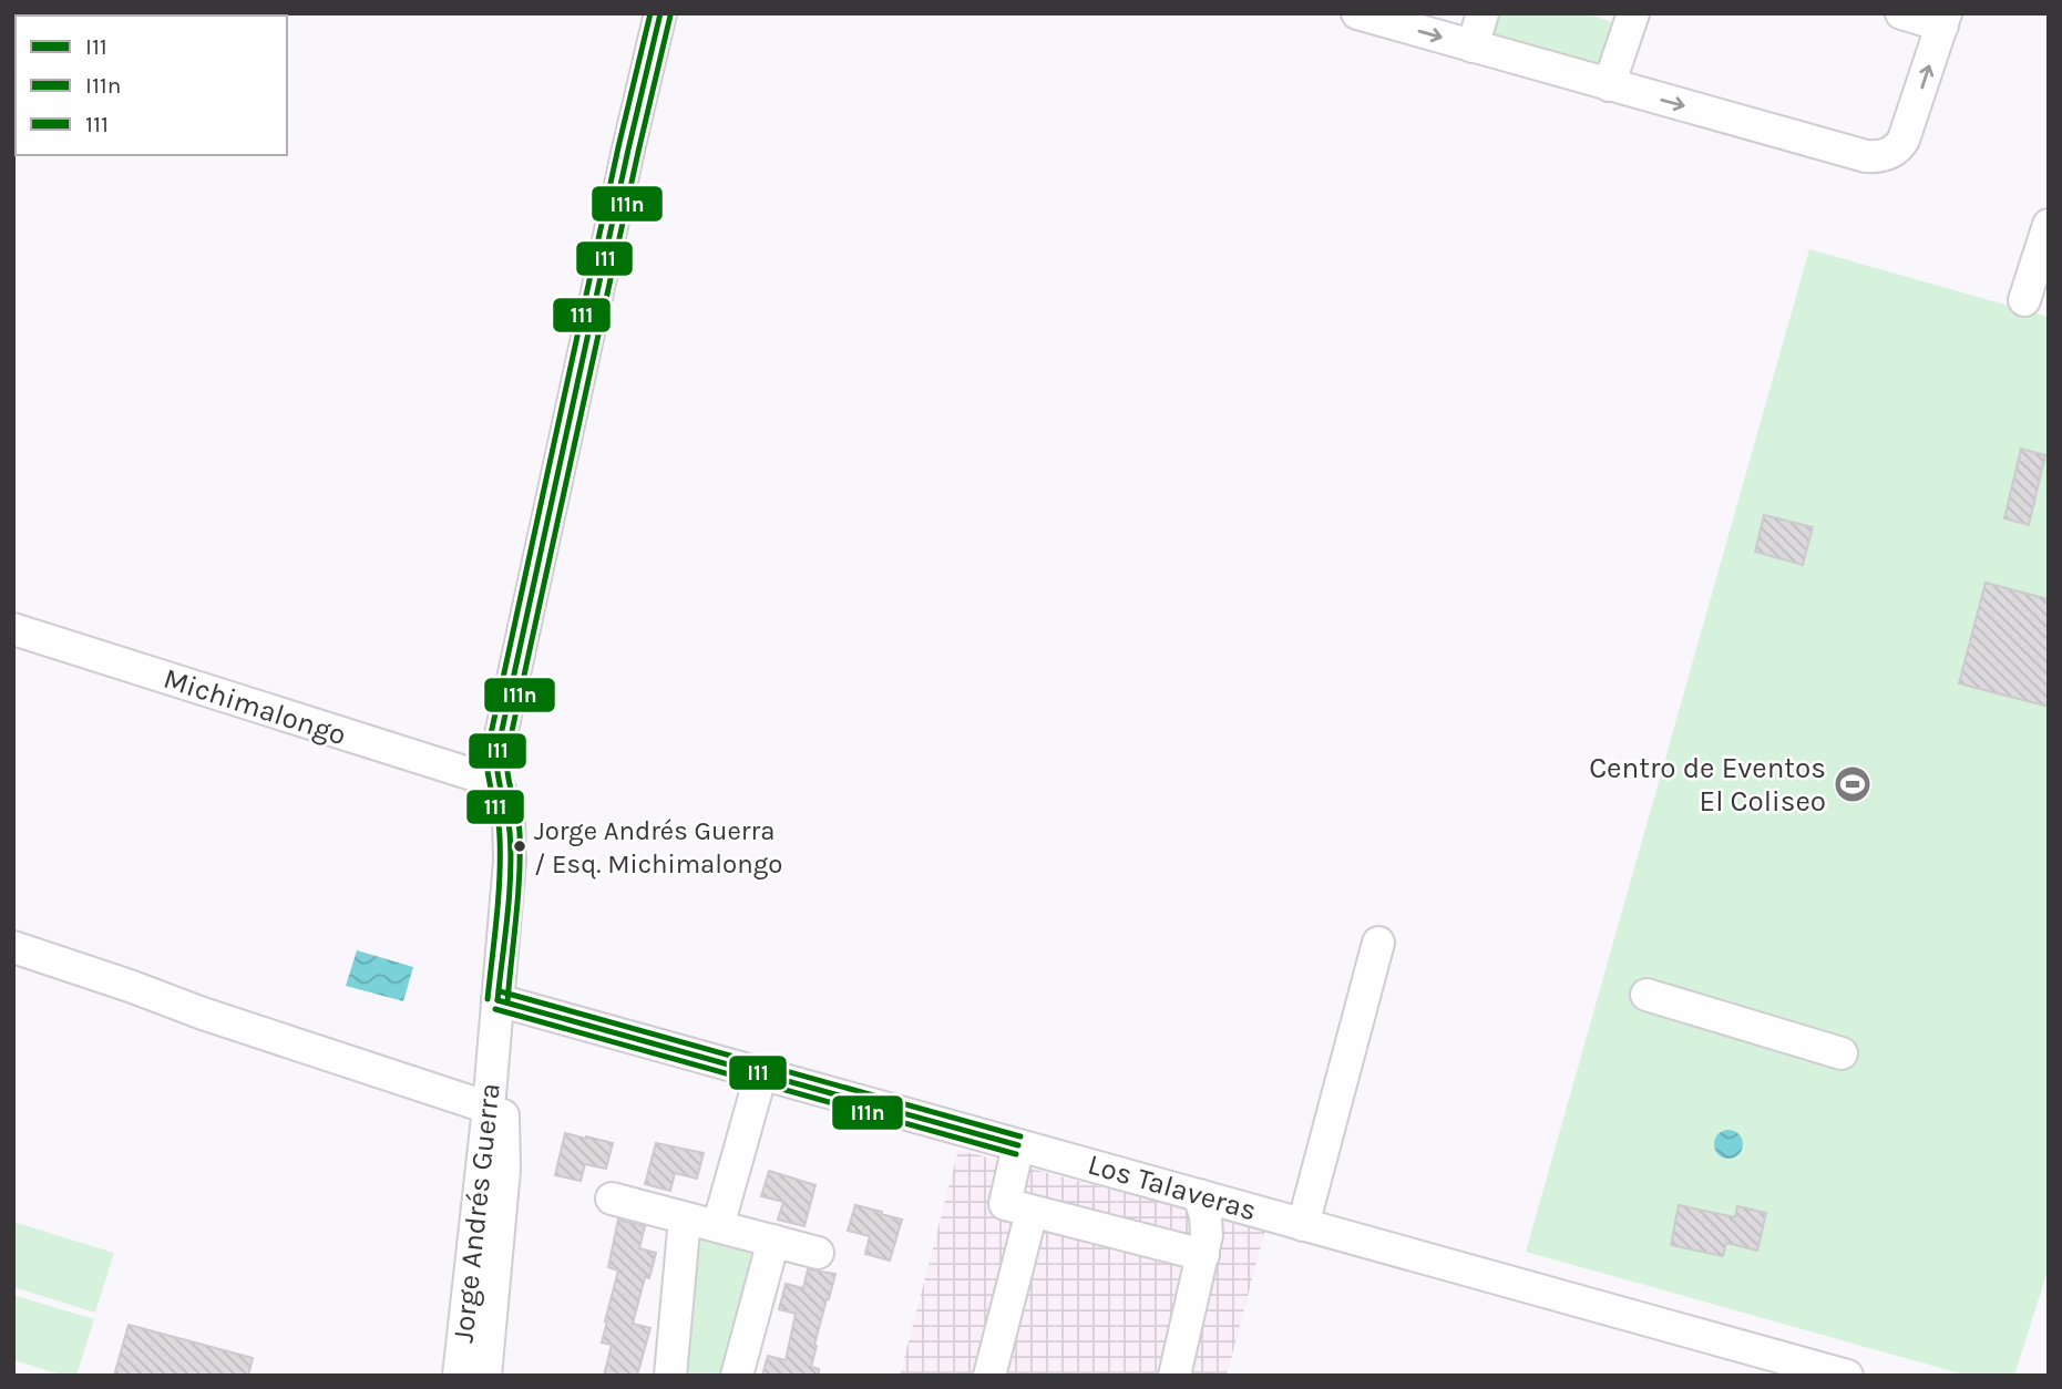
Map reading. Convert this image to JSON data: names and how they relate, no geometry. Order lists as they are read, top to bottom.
{
  "streets": {
    "street": ["Michimalongo", "Los Talaveras", "Jorge Andrés Guerra"]
  },
  "crossings": [
    ["Michimalongo", "Jorge Andrés Guerra"],
    ["Los Talaveras", "Jorge Andrés Guerra"]
  ],
  "places": {
    "sports": ["Centro de Eventos El Coliseo"],
    "other": ["Jorge Andrés Guerra / Esq. Michimalongo"]
  },
  "lines": ["transit line I11", "transit line 111", "transit line I11n"],
  "legend": ["I11", "I11n", "111"]
}
